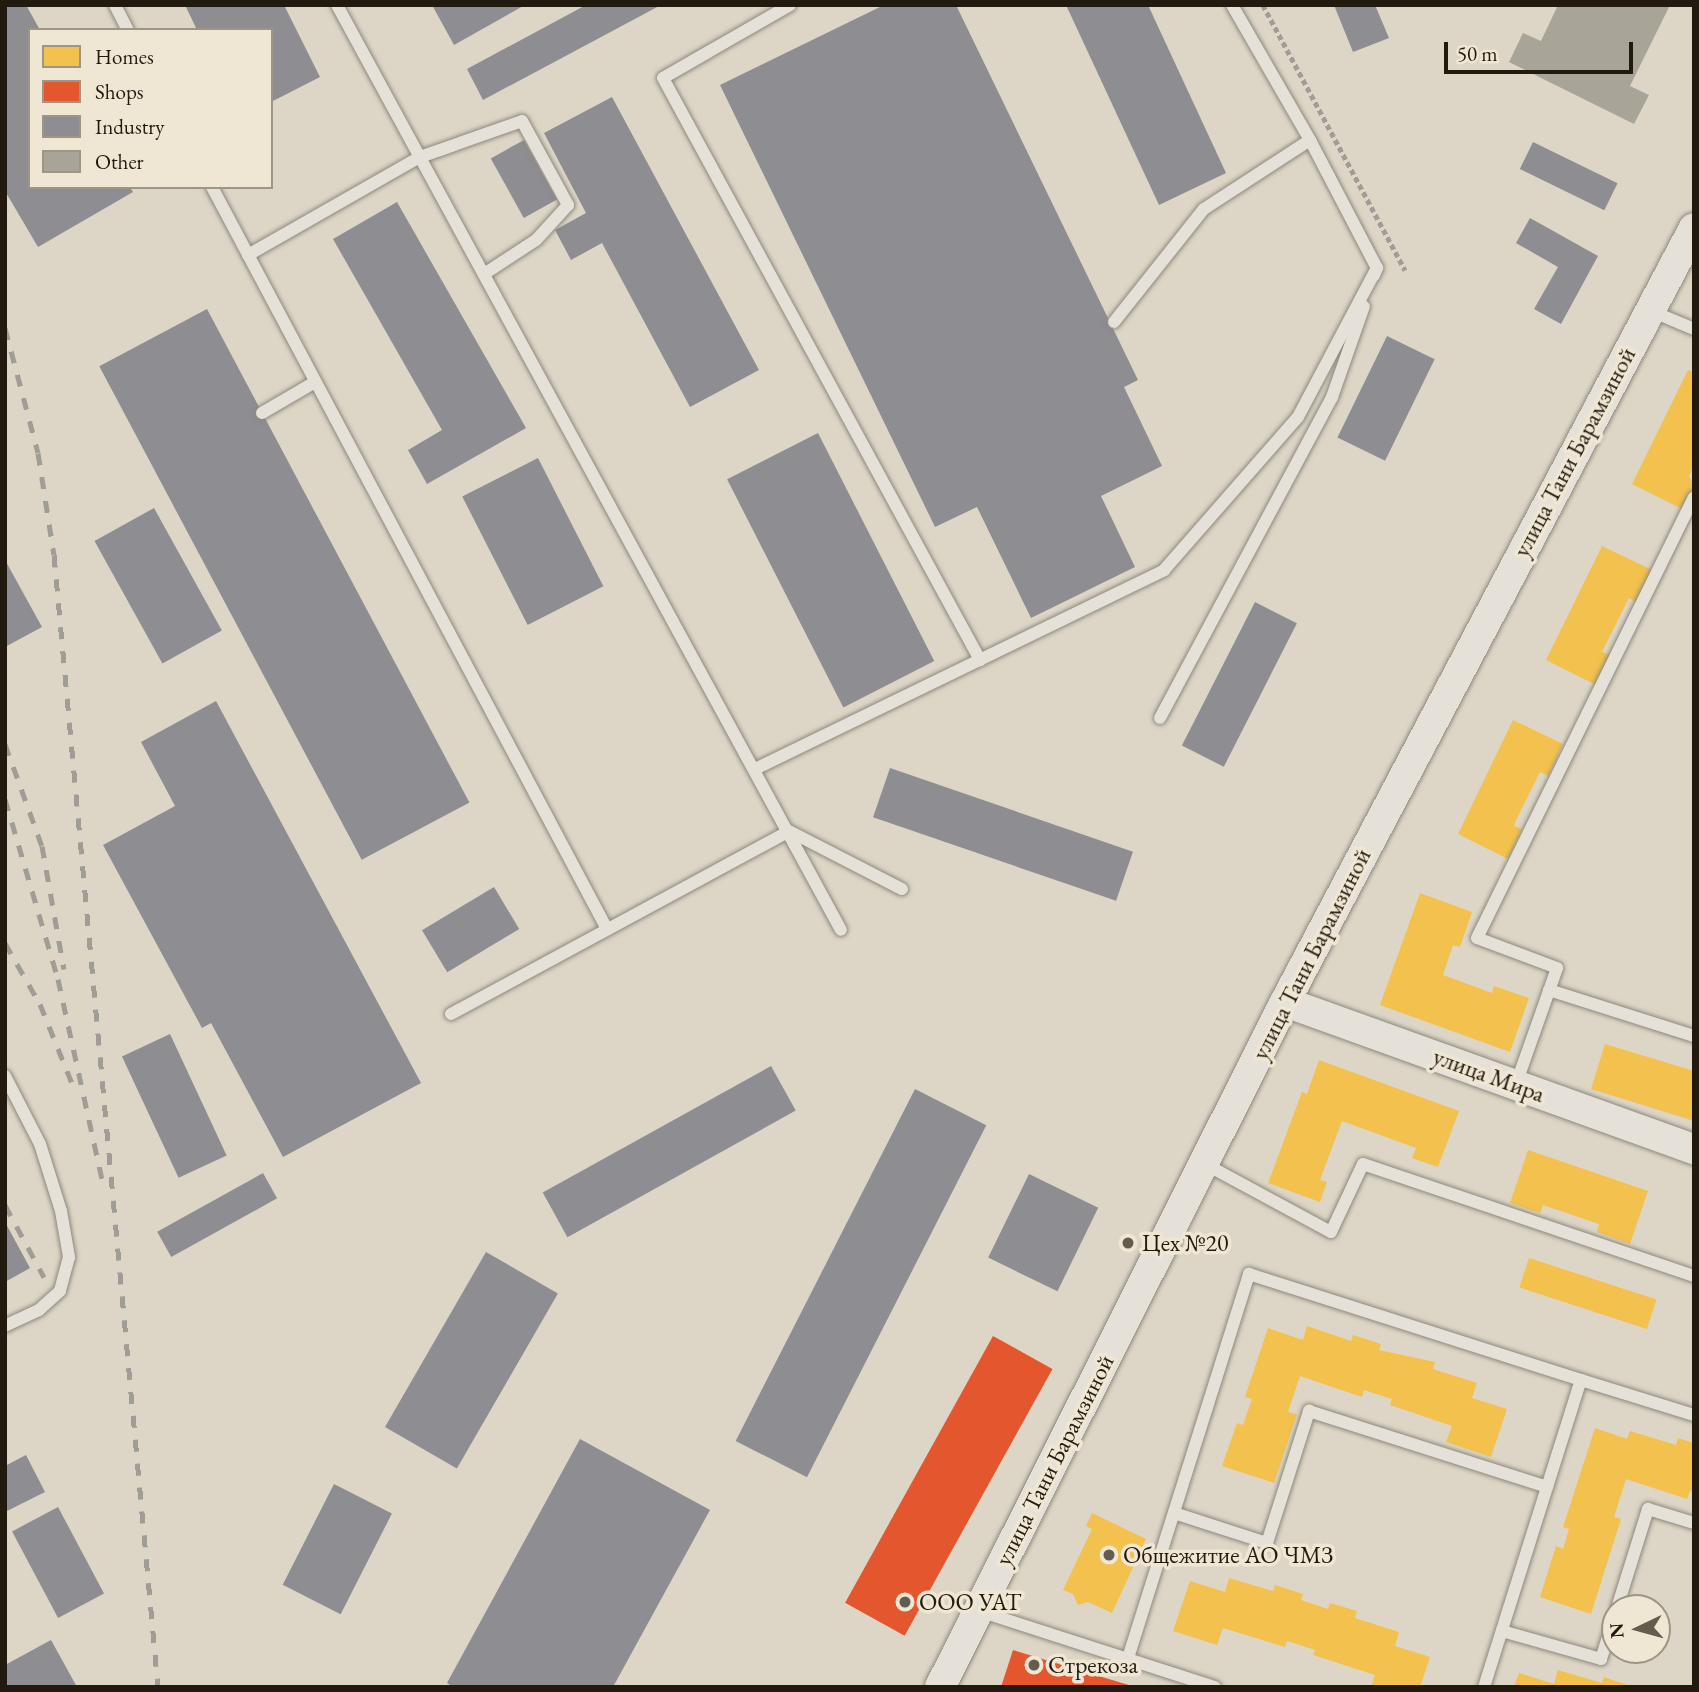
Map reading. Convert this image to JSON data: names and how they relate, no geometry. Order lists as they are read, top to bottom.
{
  "streets": {
    "street": ["улица Тани Барамзиной", "улица Мира"]
  },
  "crossings": [
    ["улица Тани Барамзиной", "улица Мира"]
  ],
  "places": [
    "Цех №20",
    "Общежитие АО ЧМЗ",
    "ООО УАТ",
    "Стрекоза"
  ],
  "legend": [
    "Homes",
    "Shops",
    "Industry",
    "Other"
  ],
  "scale_bar": "50 m",
  "north": "left"
}
